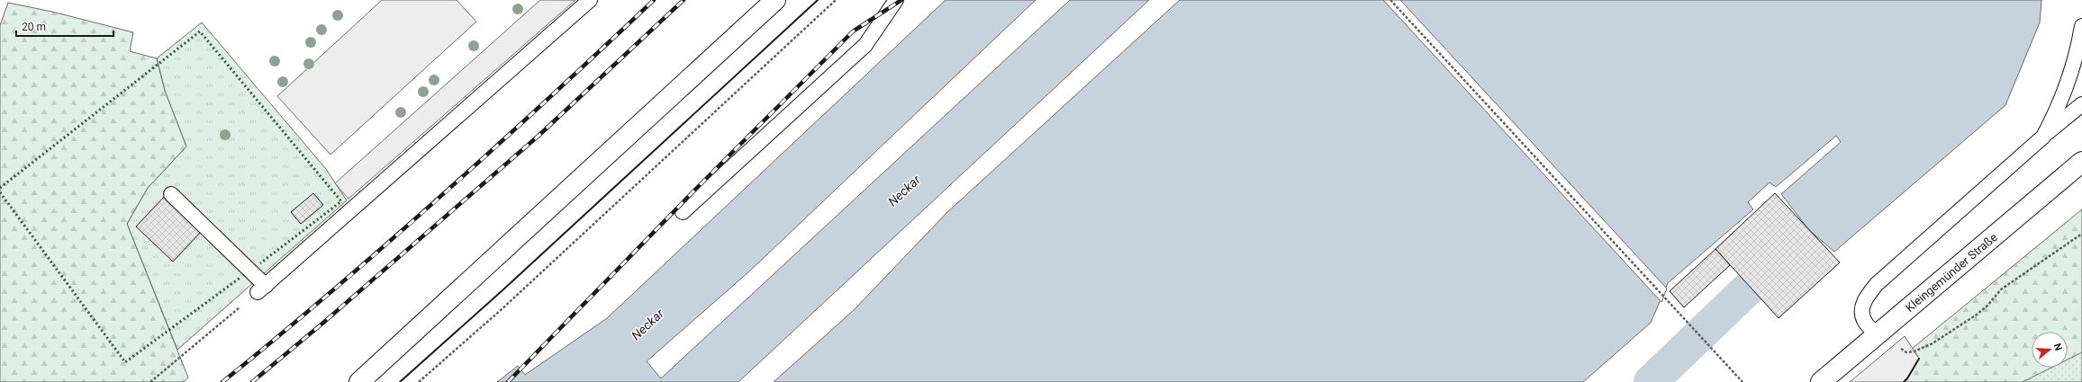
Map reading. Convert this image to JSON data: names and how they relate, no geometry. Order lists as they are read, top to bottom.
{
  "streets": {
    "main road": ["Kleingemünder Straße"]
  },
  "water": ["Neckar"],
  "scale_bar": "20 m",
  "north": "right"
}
